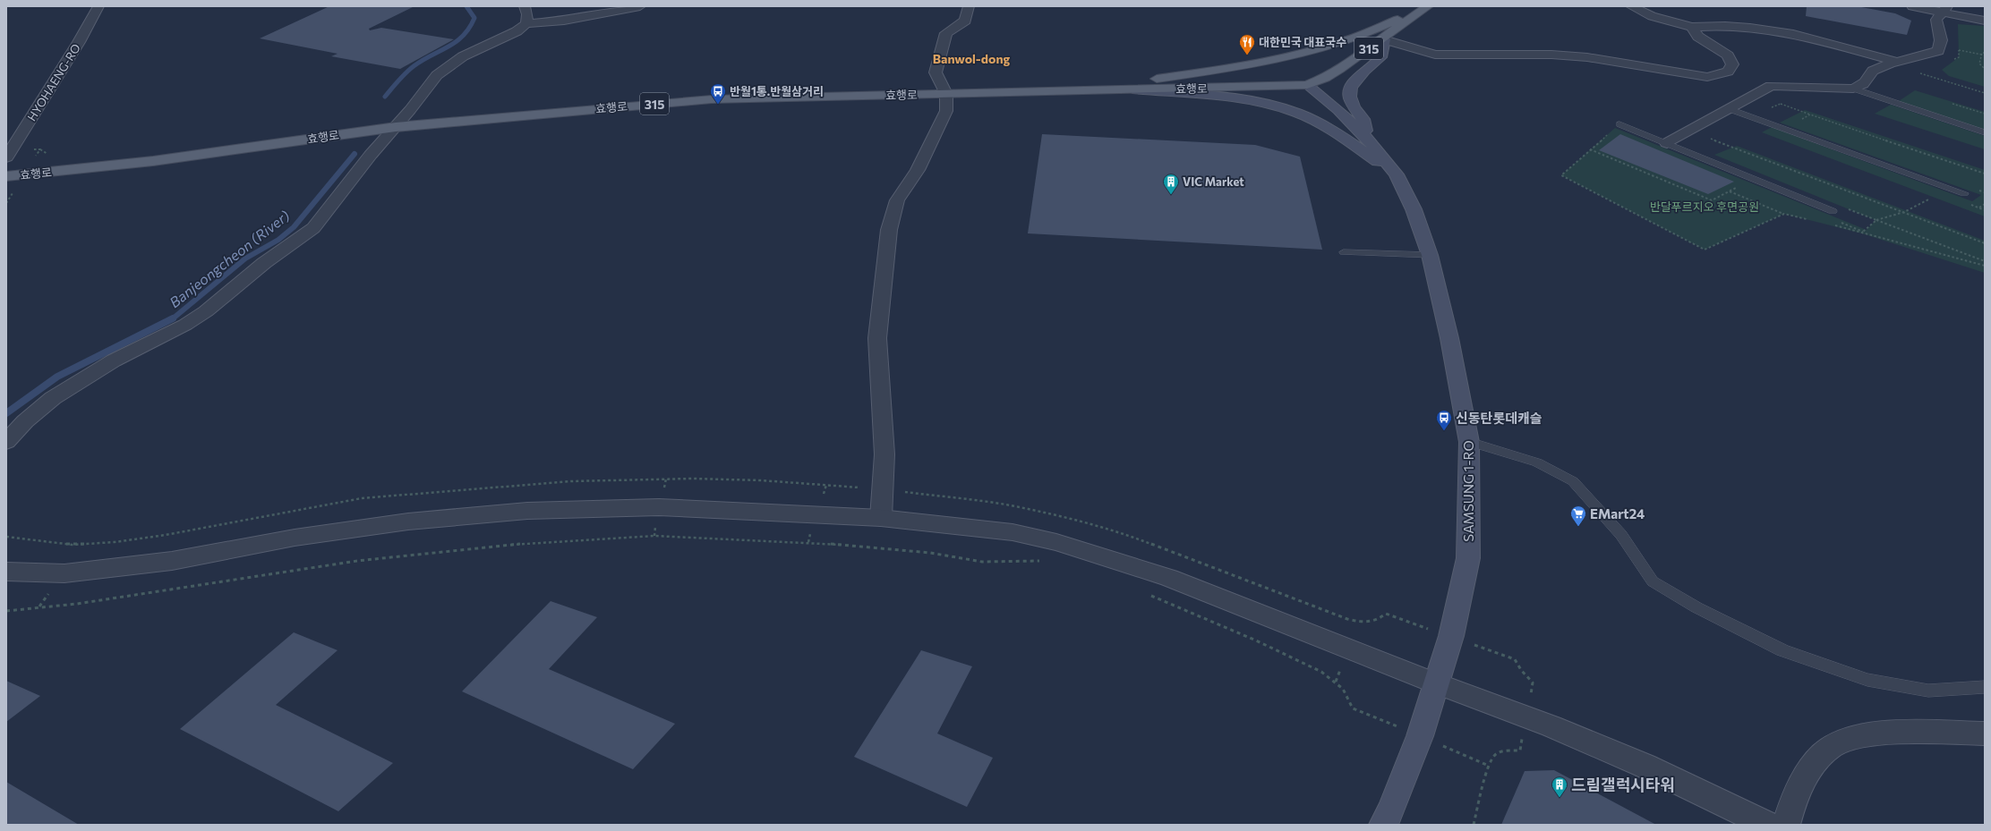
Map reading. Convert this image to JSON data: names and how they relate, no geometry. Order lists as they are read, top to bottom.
{
  "streets": {
    "main road": ["315", "효행로", "SAMSUNG 1-RO"],
    "street": ["HYOHAENG-RO"]
  },
  "crossings": [
    ["315", "효행로"],
    ["315", "SAMSUNG 1-RO"],
    ["효행로", "SAMSUNG 1-RO"]
  ],
  "districts": ["Banwol-dong"],
  "water": ["Banjeongcheon (River)"],
  "parks": ["반달푸르지오 후면공원"],
  "places": {
    "restaurant": ["대한민국 대표국수"],
    "bus stop": ["반월1통.반월삼거리", "신동탄롯데캐슬"],
    "building": ["VIC Market", "드림갤럭시타워"],
    "supermarket": ["EMart24"]
  }
}
